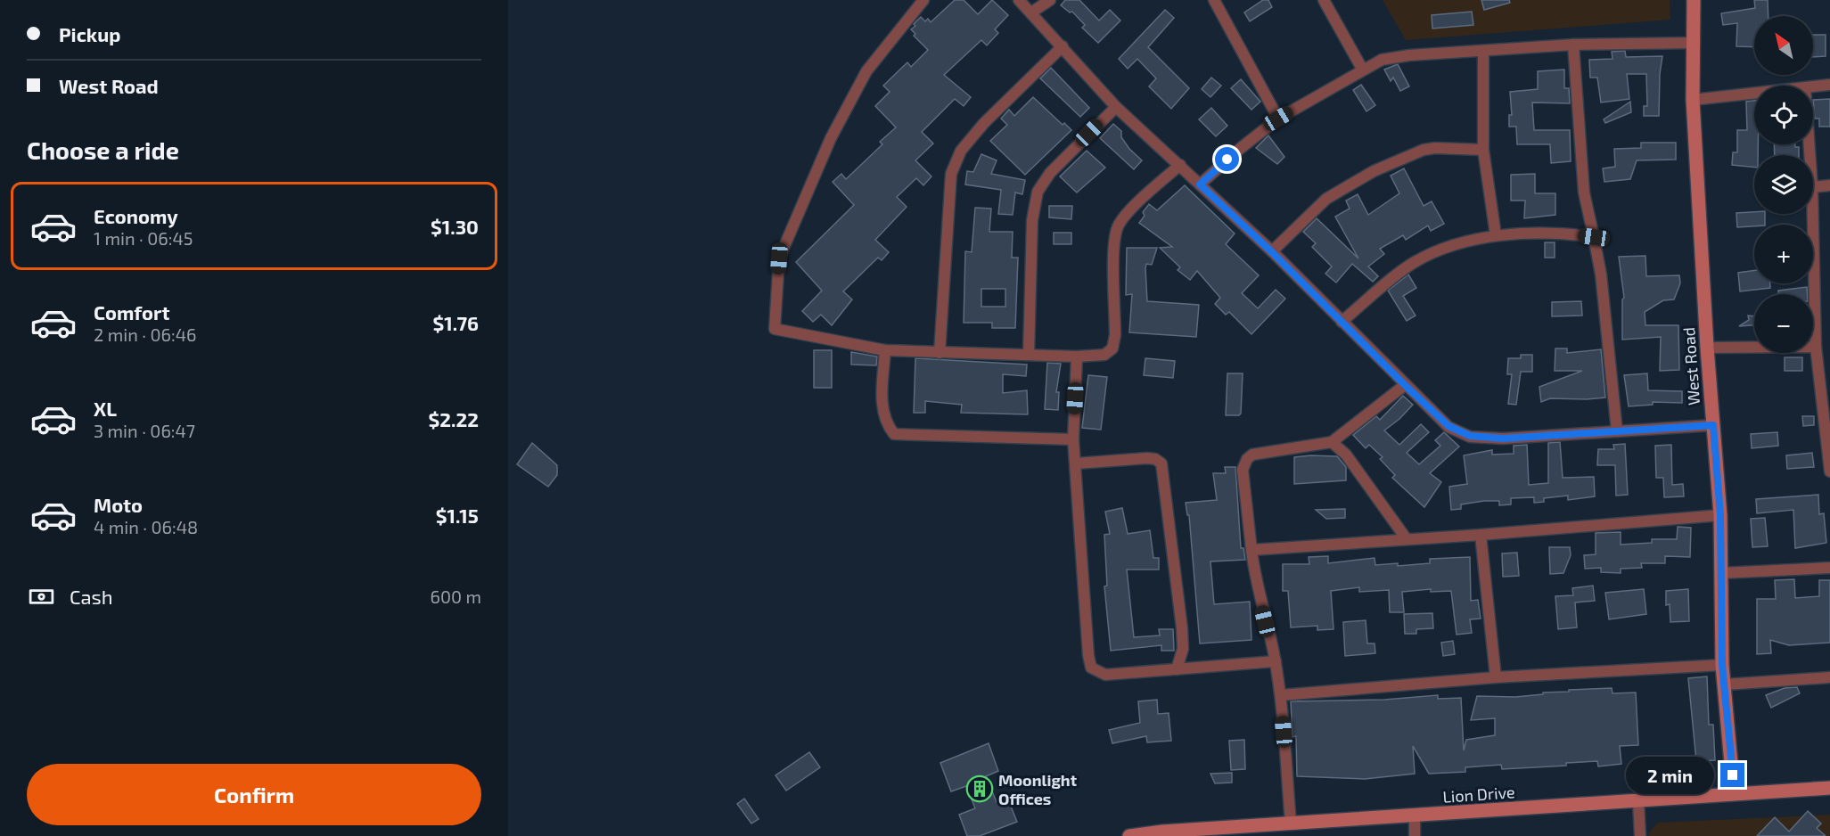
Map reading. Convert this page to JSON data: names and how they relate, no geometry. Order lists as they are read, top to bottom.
{
  "streets": {
    "street": ["West Road", "Lion Drive"]
  },
  "crossings": [
    ["West Road", "Lion Drive"]
  ],
  "places": {
    "building": ["Moonlight Offices"]
  },
  "north": "top left",
  "page": {
    "banner": ["Pickup", "West Road"],
    "map_buttons": ["+", "−"],
    "heading": "Choose a ride",
    "list": [
      {
        "name": "Economy",
        "note": "1 min · 06:45",
        "value": "$1.30"
      },
      {
        "name": "Comfort",
        "note": "2 min · 06:46",
        "value": "$1.76"
      },
      {
        "name": "XL",
        "note": "3 min · 06:47",
        "value": "$2.22"
      },
      {
        "name": "Moto",
        "note": "4 min · 06:48",
        "value": "$1.15"
      }
    ],
    "pay": ["Cash", "600 m"],
    "buttons": "Confirm",
    "bubble": "2 min"
  }
}
